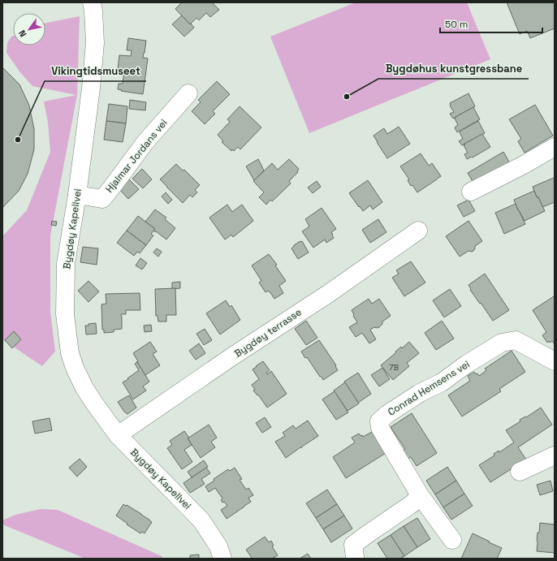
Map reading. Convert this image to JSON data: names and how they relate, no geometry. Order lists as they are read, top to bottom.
{
  "streets": {
    "street": [
      "Hjalmar Jordans vei",
      "Bygdøy Kapellvei",
      "Bygdøy terrasse",
      "Conrad Hemsens vei"
    ]
  },
  "crossings": [
    ["Hjalmar Jordans vei", "Bygdøy Kapellvei"],
    ["Bygdøy Kapellvei", "Bygdøy terrasse"]
  ],
  "places": ["Bygdøhus kunstgressbane", "Vikingtidsmuseet"],
  "house_numbers": ["7B"],
  "scale_bar": "50 m",
  "north": "bottom left"
}
